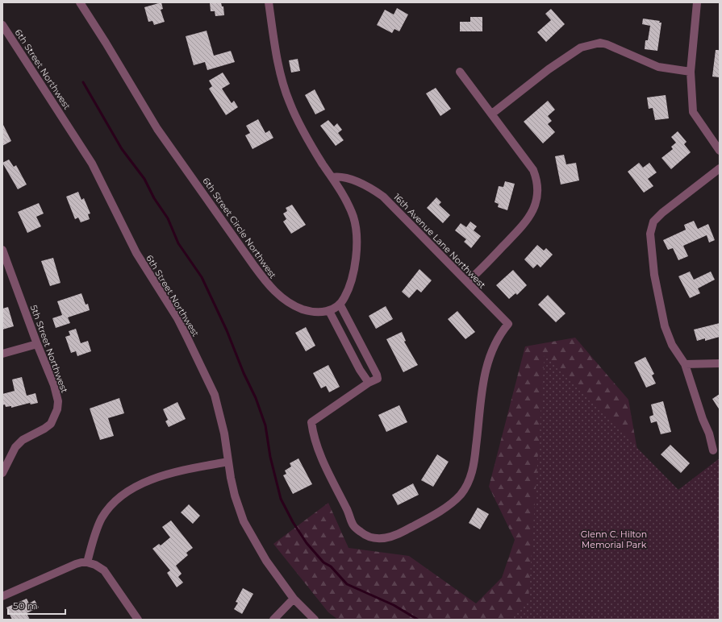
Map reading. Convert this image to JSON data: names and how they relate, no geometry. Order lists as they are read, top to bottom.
{
  "streets": {
    "street": [
      "6th Street Northwest",
      "6th Street Circle Northwest",
      "16th Avenue Lane Northwest",
      "5th Street Northwest"
    ]
  },
  "parks": ["Glenn C. Hilton Memorial Park"],
  "scale_bar": "50 m"
}
